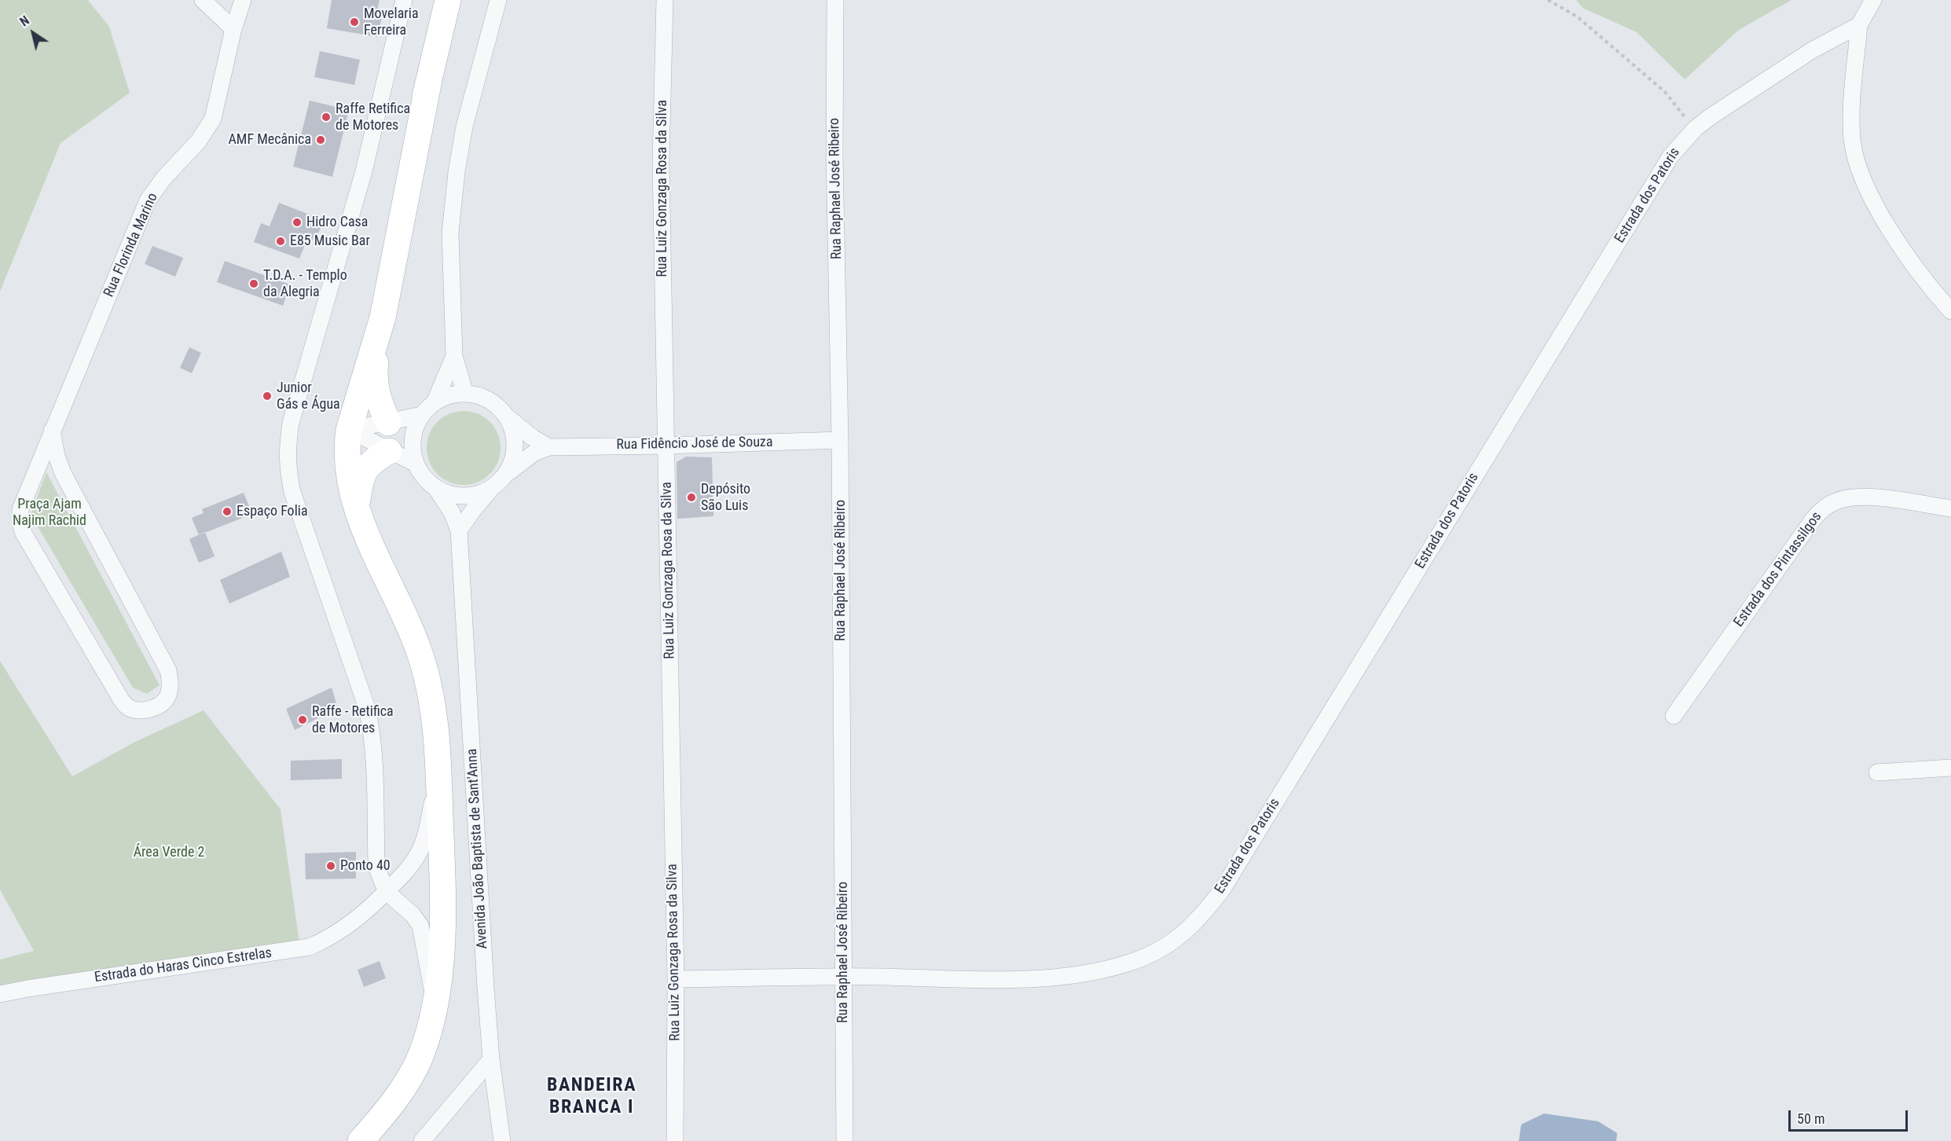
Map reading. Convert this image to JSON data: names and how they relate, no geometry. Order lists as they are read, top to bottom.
{
  "streets": {
    "street": [
      "Rua Luiz Gonzaga Rosa da Silva",
      "Rua Raphael José Ribeiro",
      "Estrada dos Patoris",
      "Rua Florinda Marino",
      "Rua Fidêncio José de Souza",
      "Estrada dos Pintassilgos",
      "Avenida João Baptista de Sant'Anna",
      "Estrada do Haras Cinco Estrelas"
    ]
  },
  "crossings": [
    ["Rua Luiz Gonzaga Rosa da Silva", "Estrada dos Patoris"],
    ["Rua Luiz Gonzaga Rosa da Silva", "Rua Fidêncio José de Souza"],
    ["Rua Raphael José Ribeiro", "Estrada dos Patoris"],
    ["Rua Raphael José Ribeiro", "Rua Fidêncio José de Souza"],
    ["Rua Fidêncio José de Souza", "Avenida João Baptista de Sant'Anna"]
  ],
  "districts": ["BANDEIRA BRANCA I"],
  "parks": ["Praça Ajam Najim Rachid", "Área Verde 2"],
  "places": [
    "Movelaria Ferreira",
    "Raffe Retifica de Motores",
    "AMF Mecânica",
    "Hidro Casa",
    "E85 Music Bar",
    "T.D.A. - Templo da Alegria",
    "Junior Gás e Água",
    "Depósito São Luis",
    "Espaço Folia",
    "Raffe - Retifica de Motores",
    "Ponto 40"
  ],
  "scale_bar": "50 m",
  "north": "top left"
}
